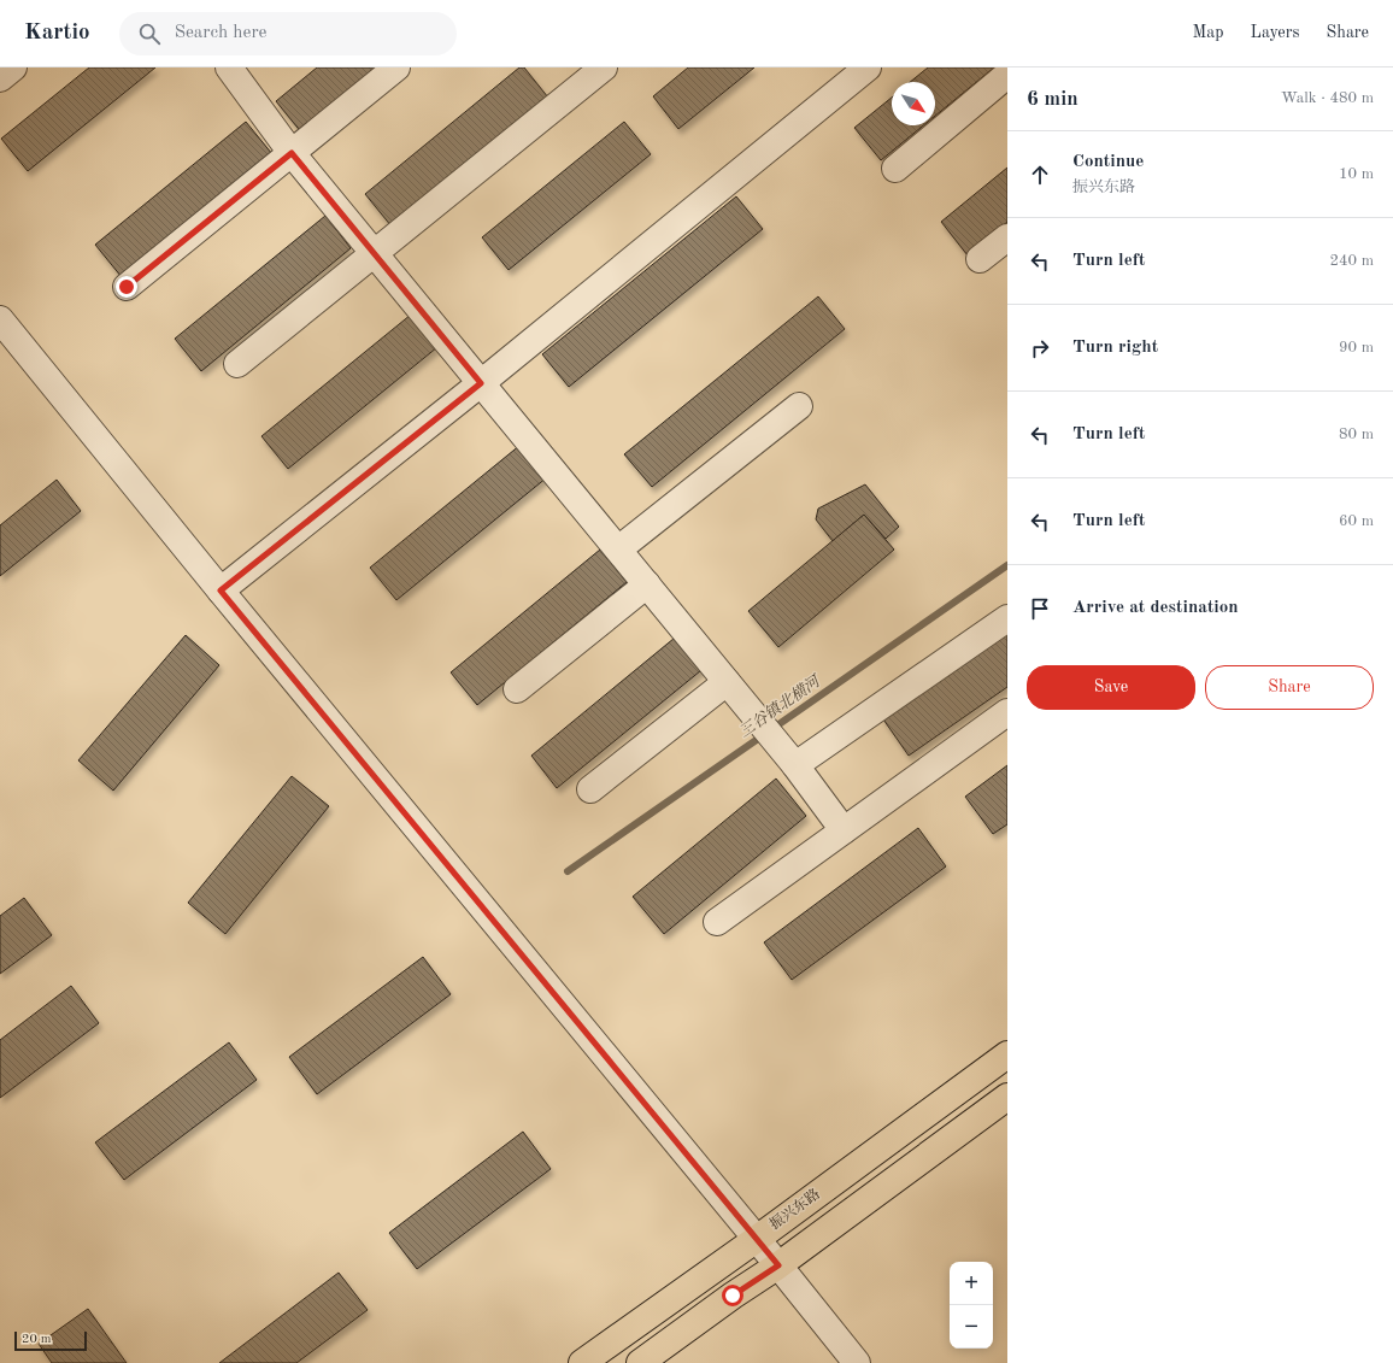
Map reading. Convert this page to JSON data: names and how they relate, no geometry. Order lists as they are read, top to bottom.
{
  "streets": {
    "main road": ["振兴东路"]
  },
  "water": ["三谷镇北横河"],
  "scale_bar": "20 m",
  "north": "bottom right",
  "page": {
    "header": "Kartio",
    "search": "Search here",
    "nav": ["Map", "Layers", "Share"],
    "heading": ["6 min", "Walk · 480 m"],
    "list": [
      ["Continue", "振兴东路", "10 m"],
      ["Turn left", "240 m"],
      ["Turn right", "90 m"],
      ["Turn left", "80 m"],
      ["Turn left", "60 m"],
      "Arrive at destination"
    ],
    "buttons": ["Save", "Share"],
    "map_buttons": ["+", "−"],
    "scale": "20 m"
  }
}
